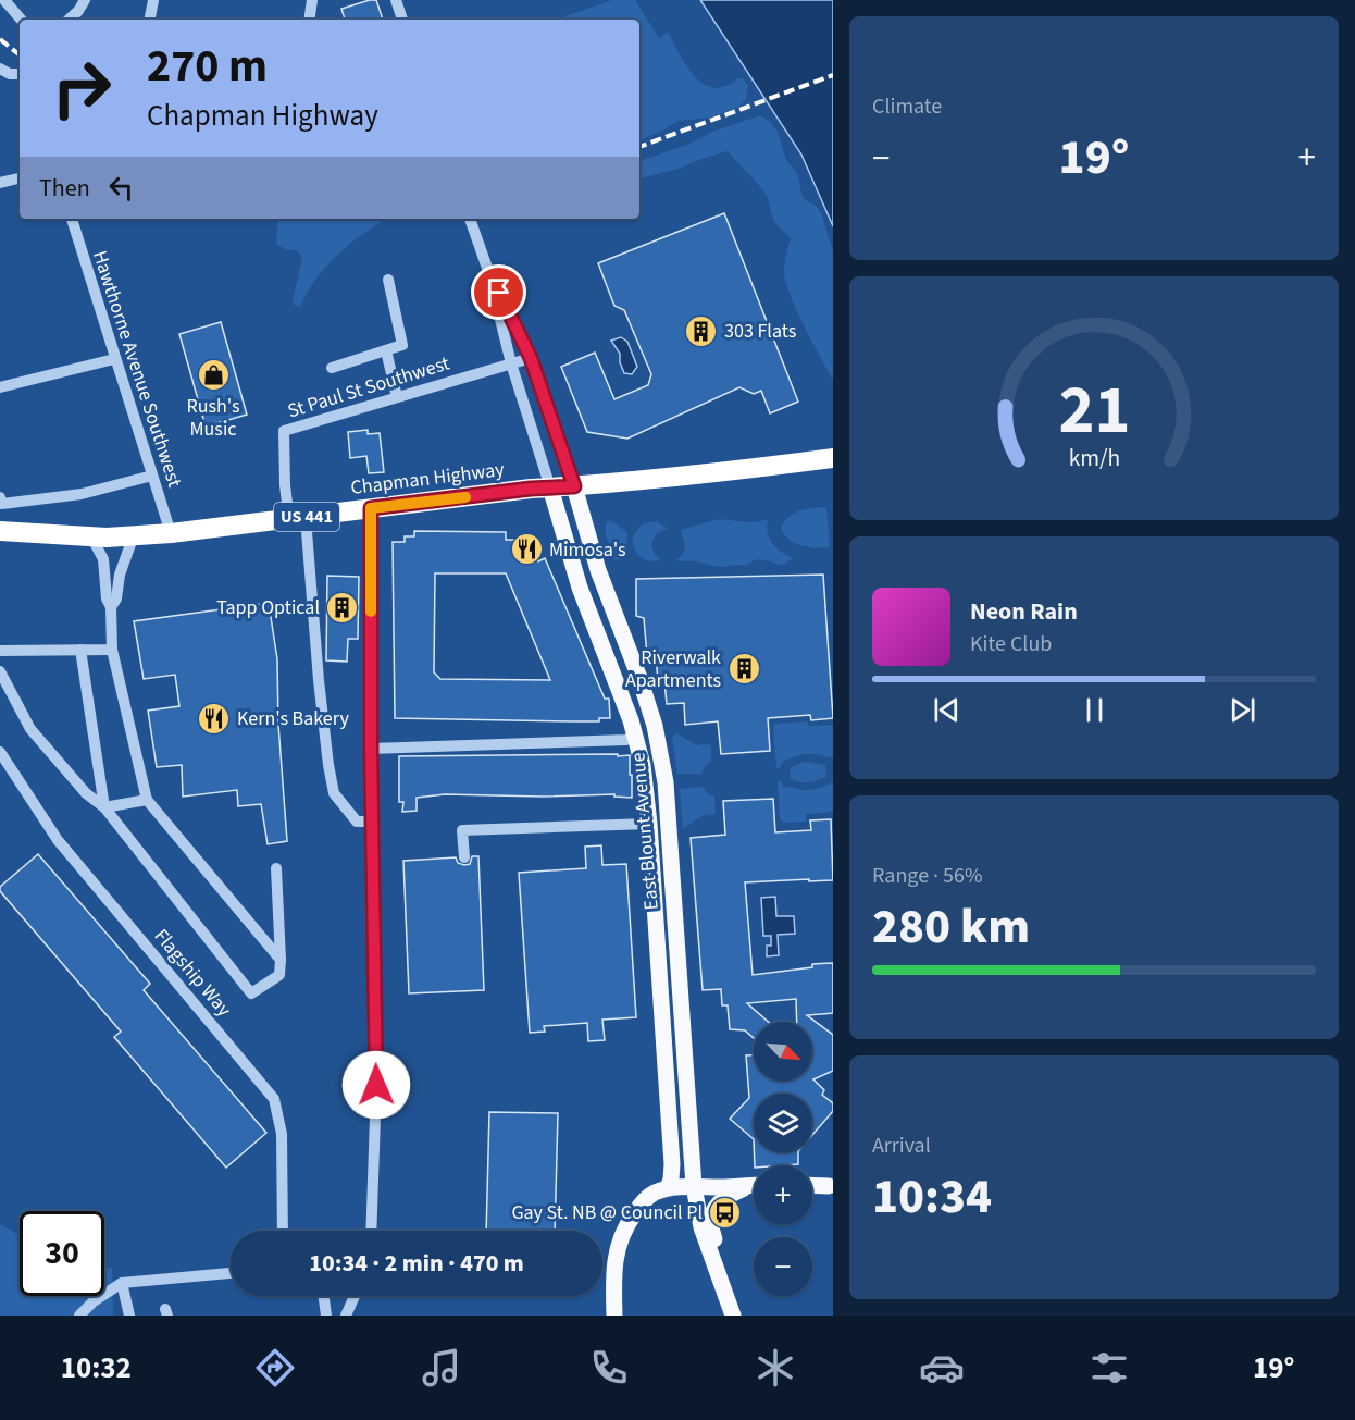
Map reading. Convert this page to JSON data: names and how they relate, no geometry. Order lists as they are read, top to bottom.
{
  "streets": {
    "highway": ["Chapman Highway", "US 441"],
    "main road": ["East Blount Avenue"],
    "street": ["Hawthorne Avenue Southwest", "St Paul St Southwest", "Flagship Way"]
  },
  "crossings": [
    ["Hawthorne Avenue Southwest", "Chapman Highway"],
    ["St Paul St Southwest", "Chapman Highway"],
    ["Chapman Highway", "East Blount Avenue"]
  ],
  "places": {
    "building": ["303 Flats", "Tapp Optical", "Riverwalk Apartments"],
    "shop": ["Rush's Music"],
    "restaurant": ["Mimosa's", "Kern's Bakery"],
    "bus stop": ["Gay St. NB @ Council Pl"]
  },
  "north": "bottom right",
  "page": {
    "tile": [
      "Climate",
      ["Range · 56%", "280 km"],
      ["Arrival", "10:34"]
    ],
    "turn": ["270 m", "Chapman Highway"],
    "heat": ["−", "19°", "+"],
    "then": "Then",
    "song": ["Neon Rain", "Kite Club"],
    "map_buttons": ["+", "−"],
    "limit": "30",
    "trip": "10:34 · 2 min · 470 m",
    "tabs": ["10:32", "19°"],
    "gauge": ["21", "km/h"]
  }
}
